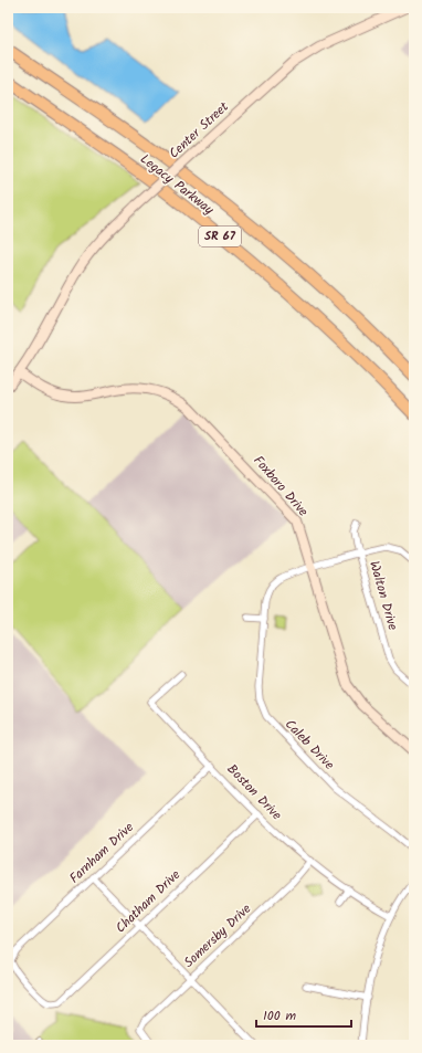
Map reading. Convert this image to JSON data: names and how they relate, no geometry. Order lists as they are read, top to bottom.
{
  "streets": {
    "highway": ["Legacy Parkway", "SR 67"],
    "street": [
      "Center Street",
      "Foxboro Drive",
      "Walton Drive",
      "Caleb Drive",
      "Boston Drive",
      "Farnham Drive",
      "Chatham Drive",
      "Somersby Drive"
    ]
  },
  "crossings": [
    ["Center Street", "Foxboro Drive"],
    ["Foxboro Drive", "Caleb Drive"],
    ["Boston Drive", "Farnham Drive"],
    ["Boston Drive", "Chatham Drive"],
    ["Boston Drive", "Somersby Drive"],
    ["Farnham Drive", "Chatham Drive"]
  ],
  "scale_bar": "100 m"
}
